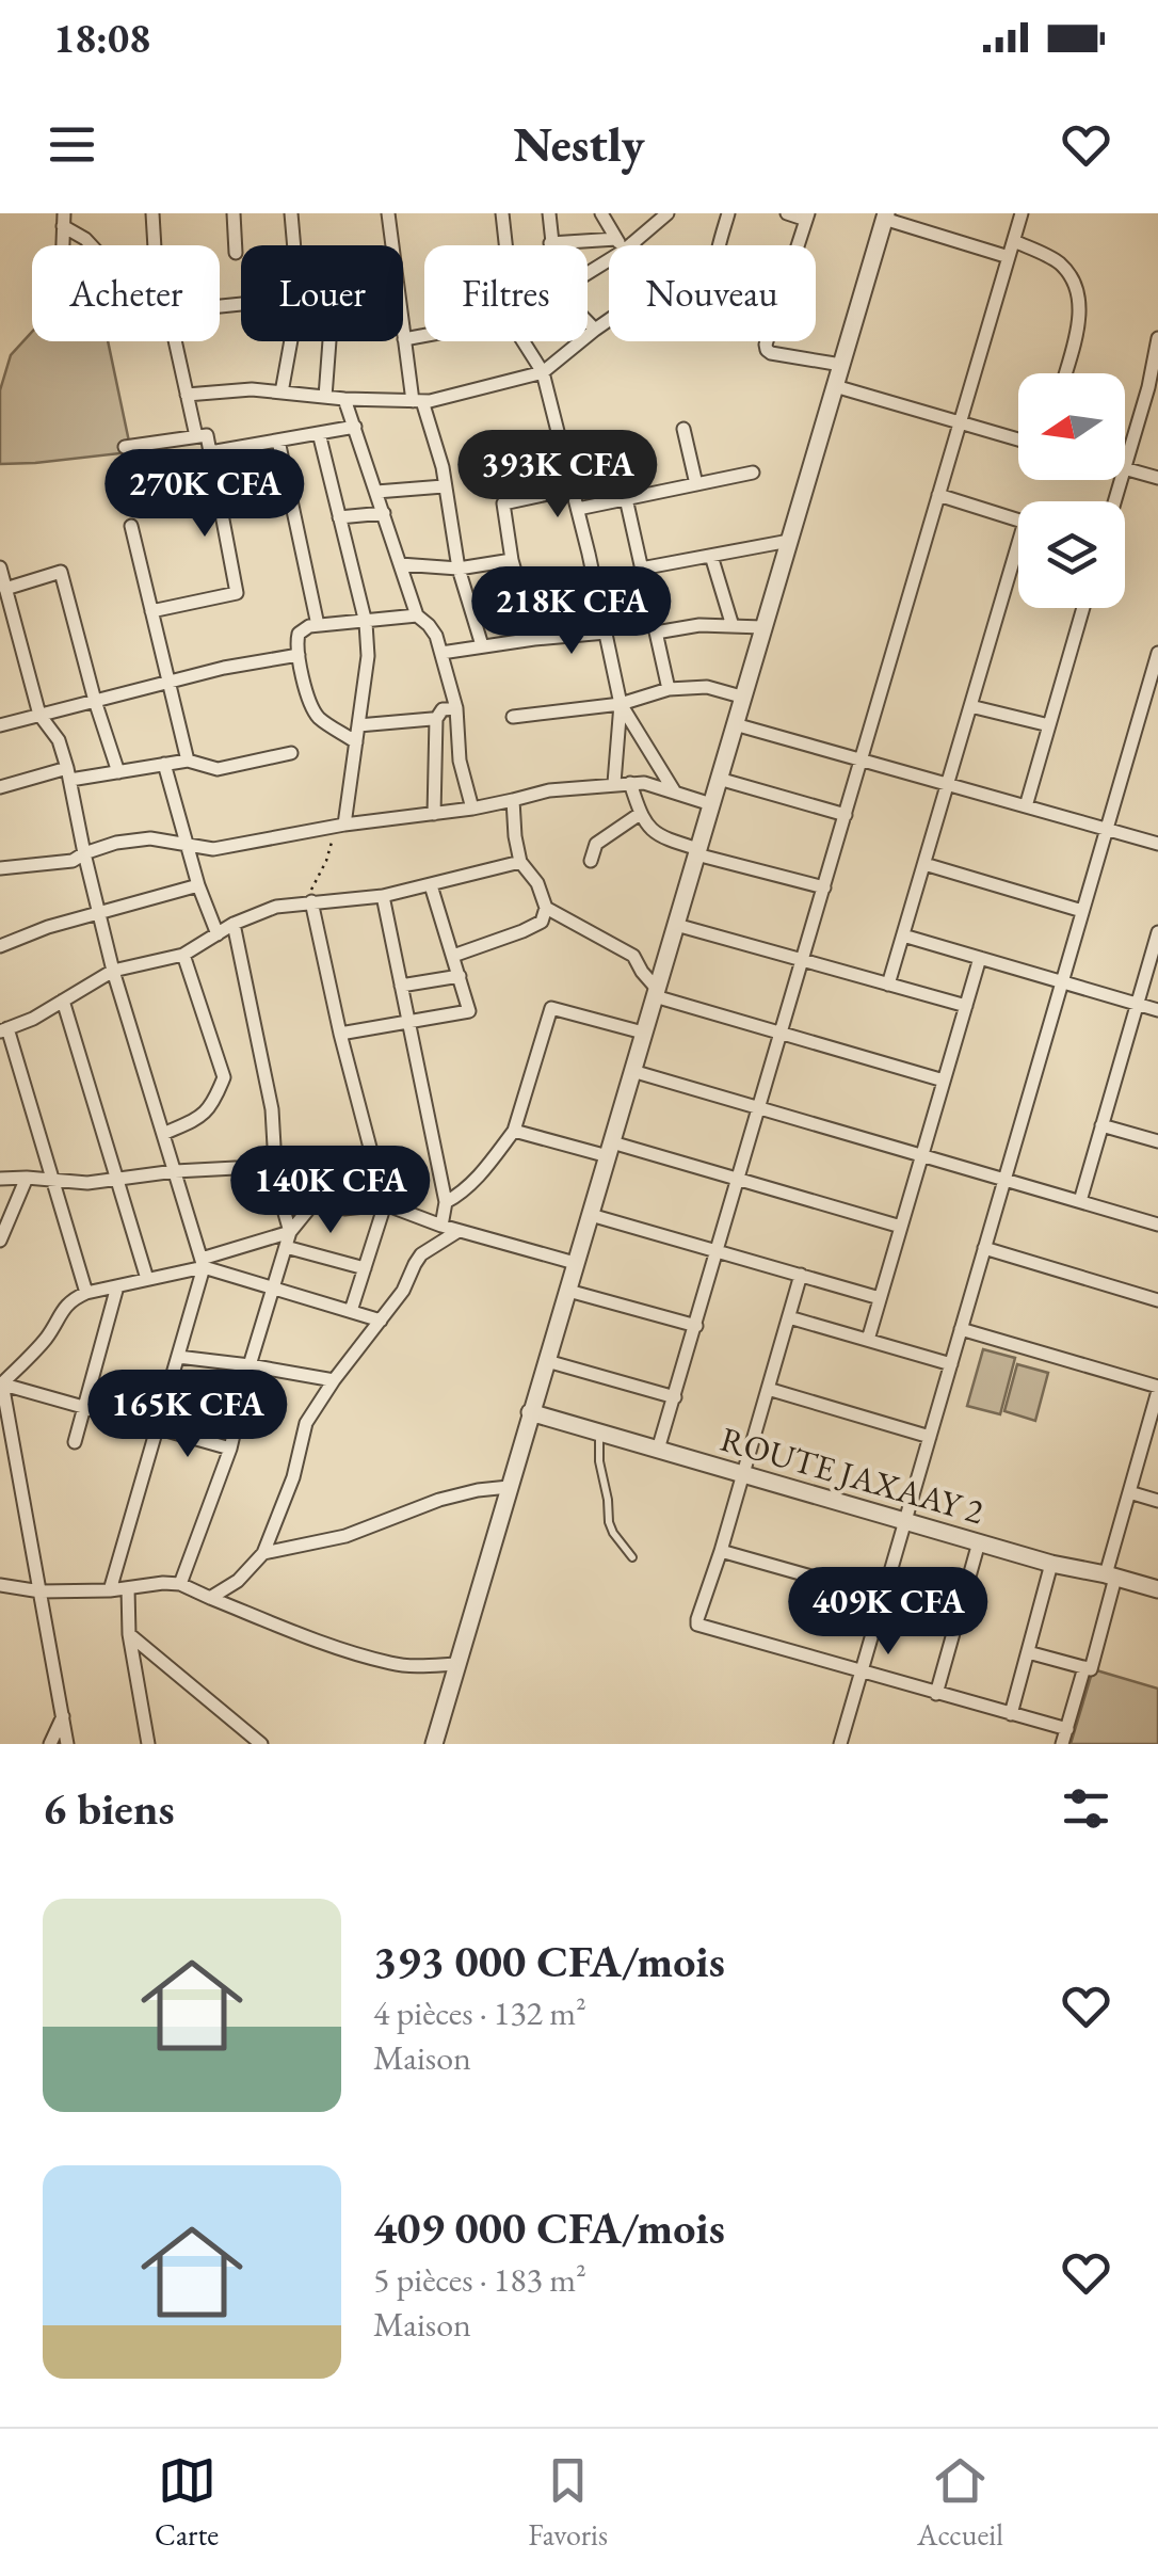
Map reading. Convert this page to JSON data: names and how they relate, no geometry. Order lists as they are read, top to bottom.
{
  "streets": {
    "street": ["ROUTE JAXAAY 2"]
  },
  "north": "left",
  "page": {
    "status": "18:08",
    "header": "Nestly",
    "chip": [
      "Acheter",
      "Louer",
      "Filtres",
      "Nouveau"
    ],
    "price": [
      "393K CFA",
      "270K CFA",
      "218K CFA",
      "140K CFA",
      "165K CFA",
      "409K CFA"
    ],
    "heading": "6 biens",
    "list": [
      {
        "name": "393 000 CFA/mois",
        "note": "4 pièces · 132 m² · Maison"
      },
      {
        "name": "409 000 CFA/mois",
        "note": "5 pièces · 183 m² · Maison"
      }
    ],
    "tabs": ["Carte", "Favoris", "Accueil"]
  }
}
